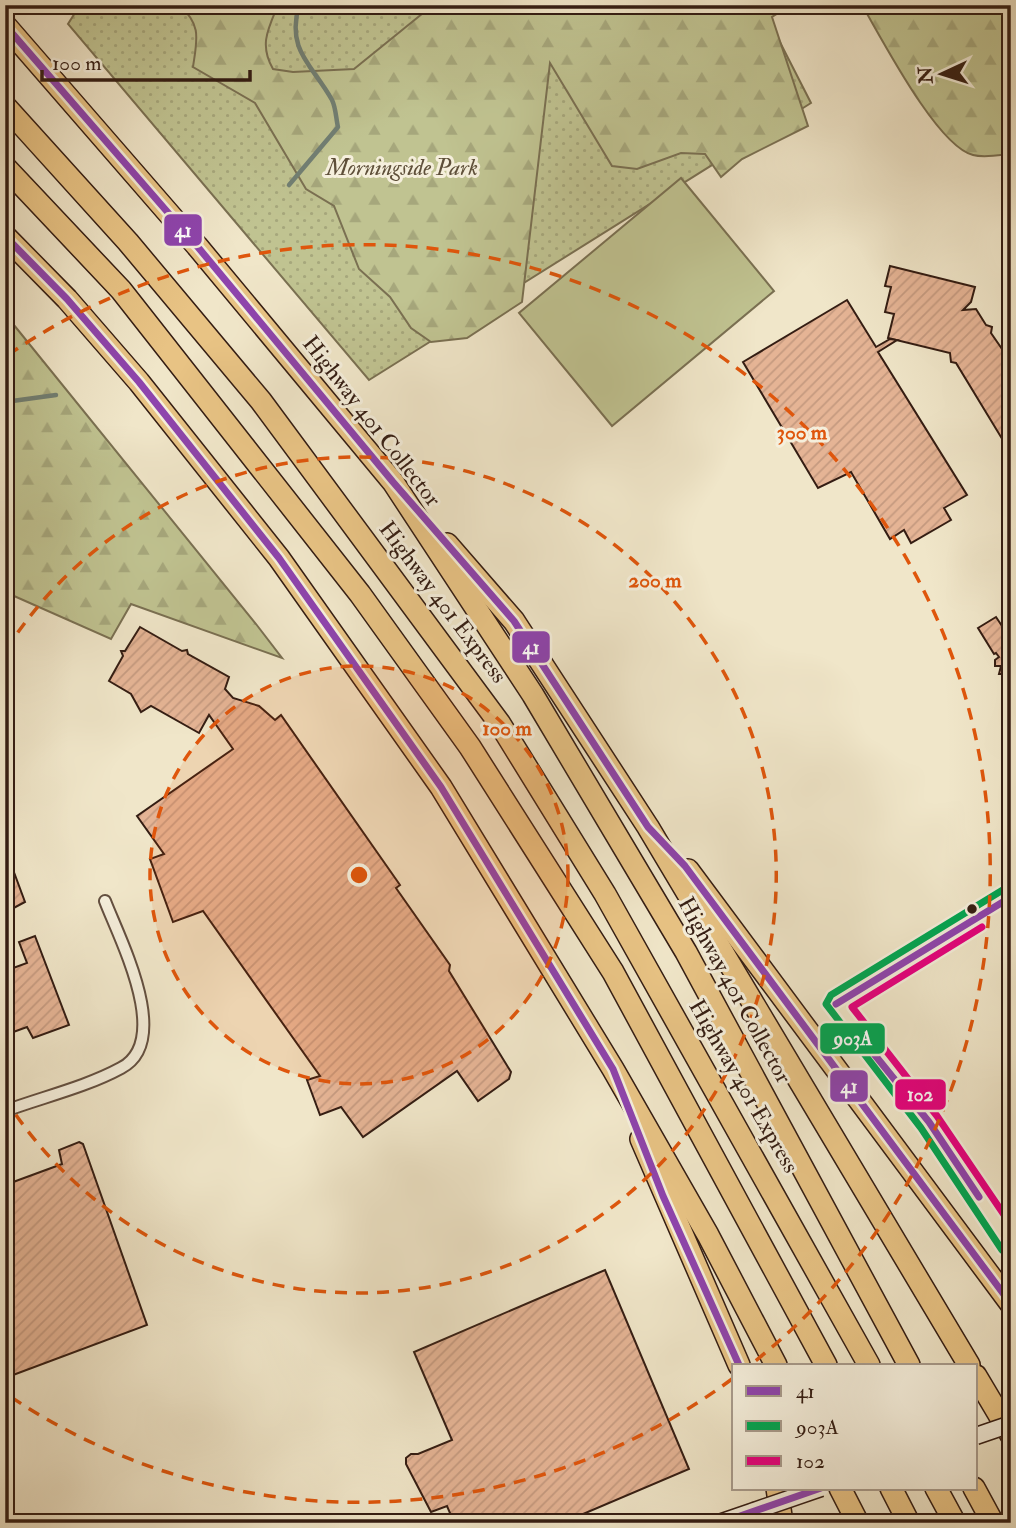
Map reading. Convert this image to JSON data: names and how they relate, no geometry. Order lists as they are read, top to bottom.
{
  "streets": {
    "highway": ["Highway 401 Collector", "Highway 401 Express"]
  },
  "parks": ["Morningside Park"],
  "lines": ["transit line 41", "transit line 903A", "transit line 102"],
  "legend": ["41", "903A", "102"],
  "scale_bar": "100 m",
  "north": "left",
  "rings": ["300 m", "200 m", "100 m"]
}
